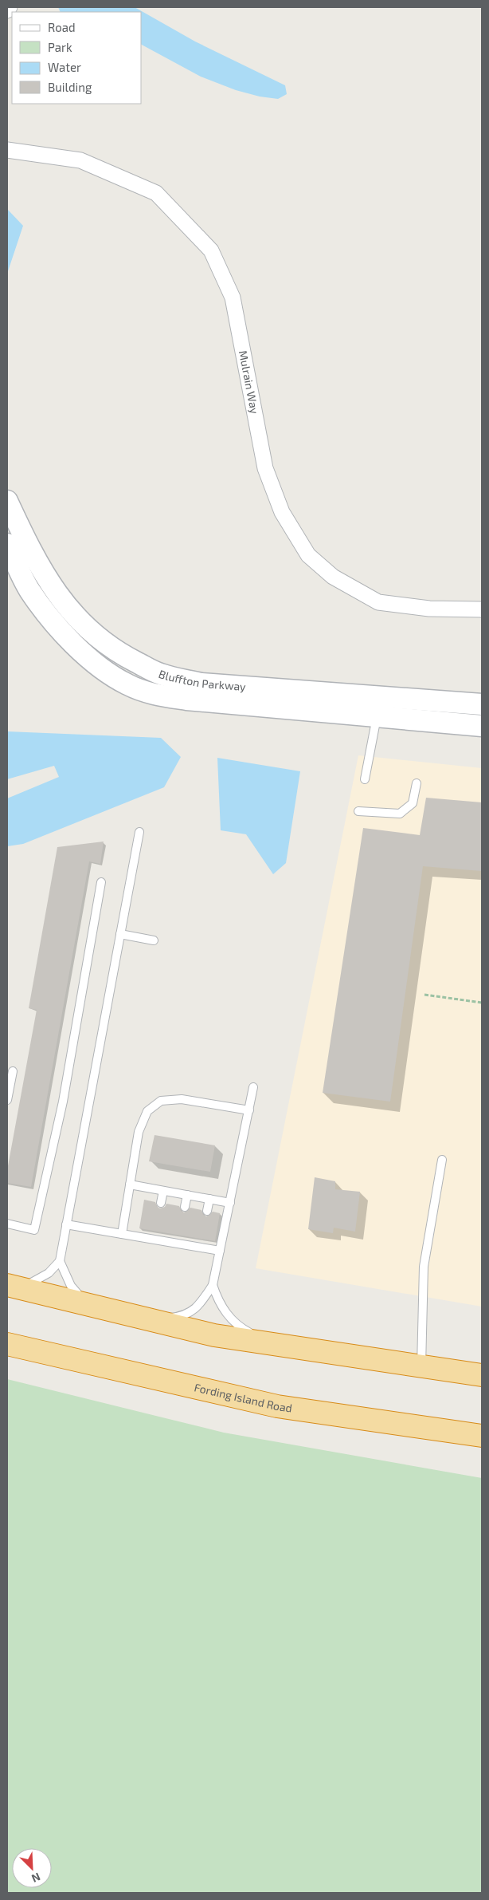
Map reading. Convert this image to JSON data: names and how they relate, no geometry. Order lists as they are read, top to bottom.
{
  "streets": {
    "highway": ["Fording Island Road"],
    "main road": ["Bluffton Parkway"],
    "street": ["Mulrain Way"]
  },
  "legend": [
    "Road",
    "Park",
    "Water",
    "Building"
  ],
  "north": "bottom right"
}
